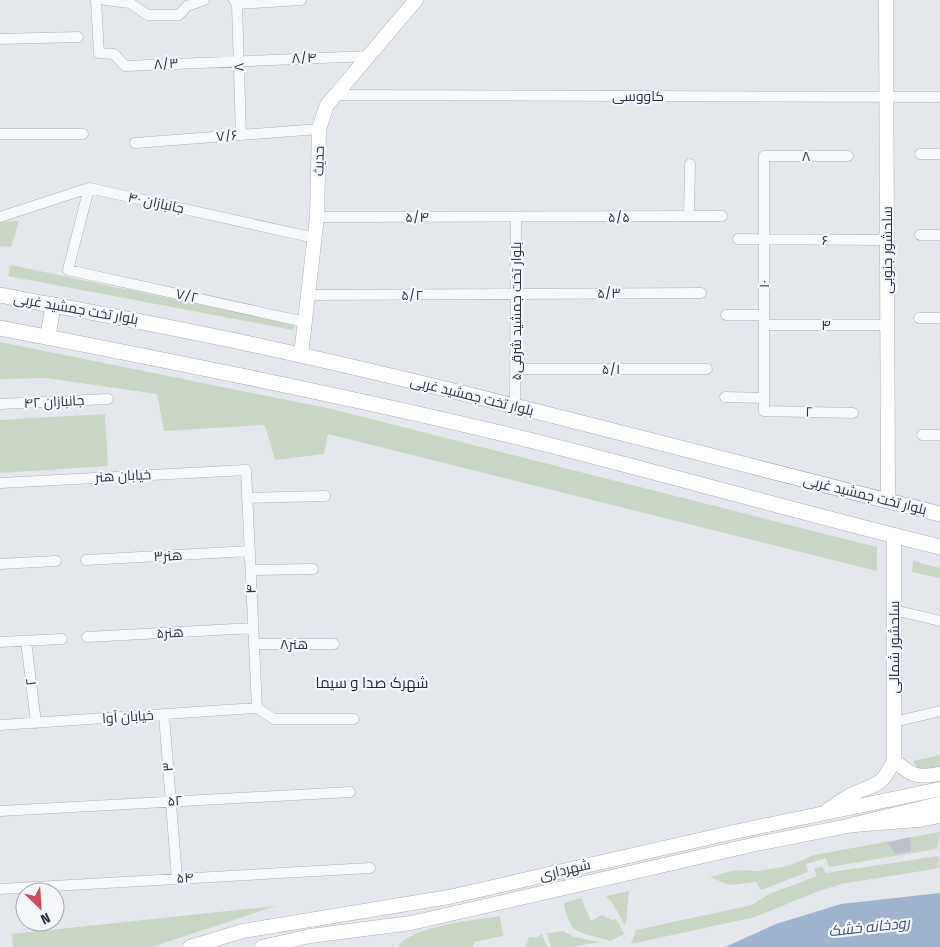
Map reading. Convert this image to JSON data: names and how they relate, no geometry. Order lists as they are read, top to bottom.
{
  "streets": {
    "main road": ["بلوار تخت جمشید غربی"],
    "street": [
      "۸/۴",
      "۸/۳",
      "۸",
      "کاووسی",
      "۷/۶",
      "حدیث",
      "۴۰ جانبازان",
      "۵/۴",
      "۵/۵",
      "۶",
      "سلحشور جنوبی",
      "۱۰",
      "۵/۳",
      "۵/۲",
      "۷/۲",
      "بلوار تخت جمشید شرقی۵",
      "۴",
      "۵/۱",
      "۴۲ جانبازان",
      "۲",
      "خیابان هنر",
      "هنر۳",
      "هنر۵",
      "هنر۸",
      "سلحشور شمالی",
      "خیابان آوا",
      "۳",
      "۵۲",
      "شهرداری",
      "۵۴"
    ]
  },
  "crossings": [
    ["۸/۴", "۸/۳"],
    ["۸/۴", "۸"],
    ["۸/۴", "حدیث"],
    ["۸/۳", "۸"],
    ["۸", "۷/۶"],
    ["۸", "۱۰"],
    ["کاووسی", "حدیث"],
    ["کاووسی", "سلحشور جنوبی"],
    ["۷/۶", "حدیث"],
    ["حدیث", "۴۰ جانبازان"],
    ["حدیث", "۵/۴"],
    ["حدیث", "۵/۲"],
    ["حدیث", "۷/۲"],
    ["حدیث", "بلوار تخت جمشید غربی"],
    ["۴۰ جانبازان", "۷/۲"],
    ["۵/۴", "۵/۵"],
    ["۵/۴", "بلوار تخت جمشید شرقی۵"],
    ["۵/۵", "بلوار تخت جمشید شرقی۵"],
    ["۶", "سلحشور جنوبی"],
    ["۶", "۱۰"],
    ["سلحشور جنوبی", "بلوار تخت جمشید غربی"],
    ["سلحشور جنوبی", "۴"],
    ["۱۰", "۴"],
    ["۱۰", "۲"],
    ["۵/۳", "۵/۲"],
    ["۵/۳", "بلوار تخت جمشید شرقی۵"],
    ["۵/۲", "بلوار تخت جمشید شرقی۵"],
    ["بلوار تخت جمشید غربی", "بلوار تخت جمشید شرقی۵"],
    ["بلوار تخت جمشید شرقی۵", "۵/۱"],
    ["۴", "خیابان هنر"],
    ["۴", "هنر۳"],
    ["۴", "هنر۵"],
    ["۴", "هنر۸"],
    ["۴", "خیابان آوا"],
    ["۲", "خیابان آوا"],
    ["خیابان آوا", "۳"],
    ["۳", "۵۲"],
    ["۳", "۵۴"]
  ],
  "districts": ["شهرک صدا و سیما"],
  "water": ["رودخانه خشک"],
  "north": "bottom right"
}
